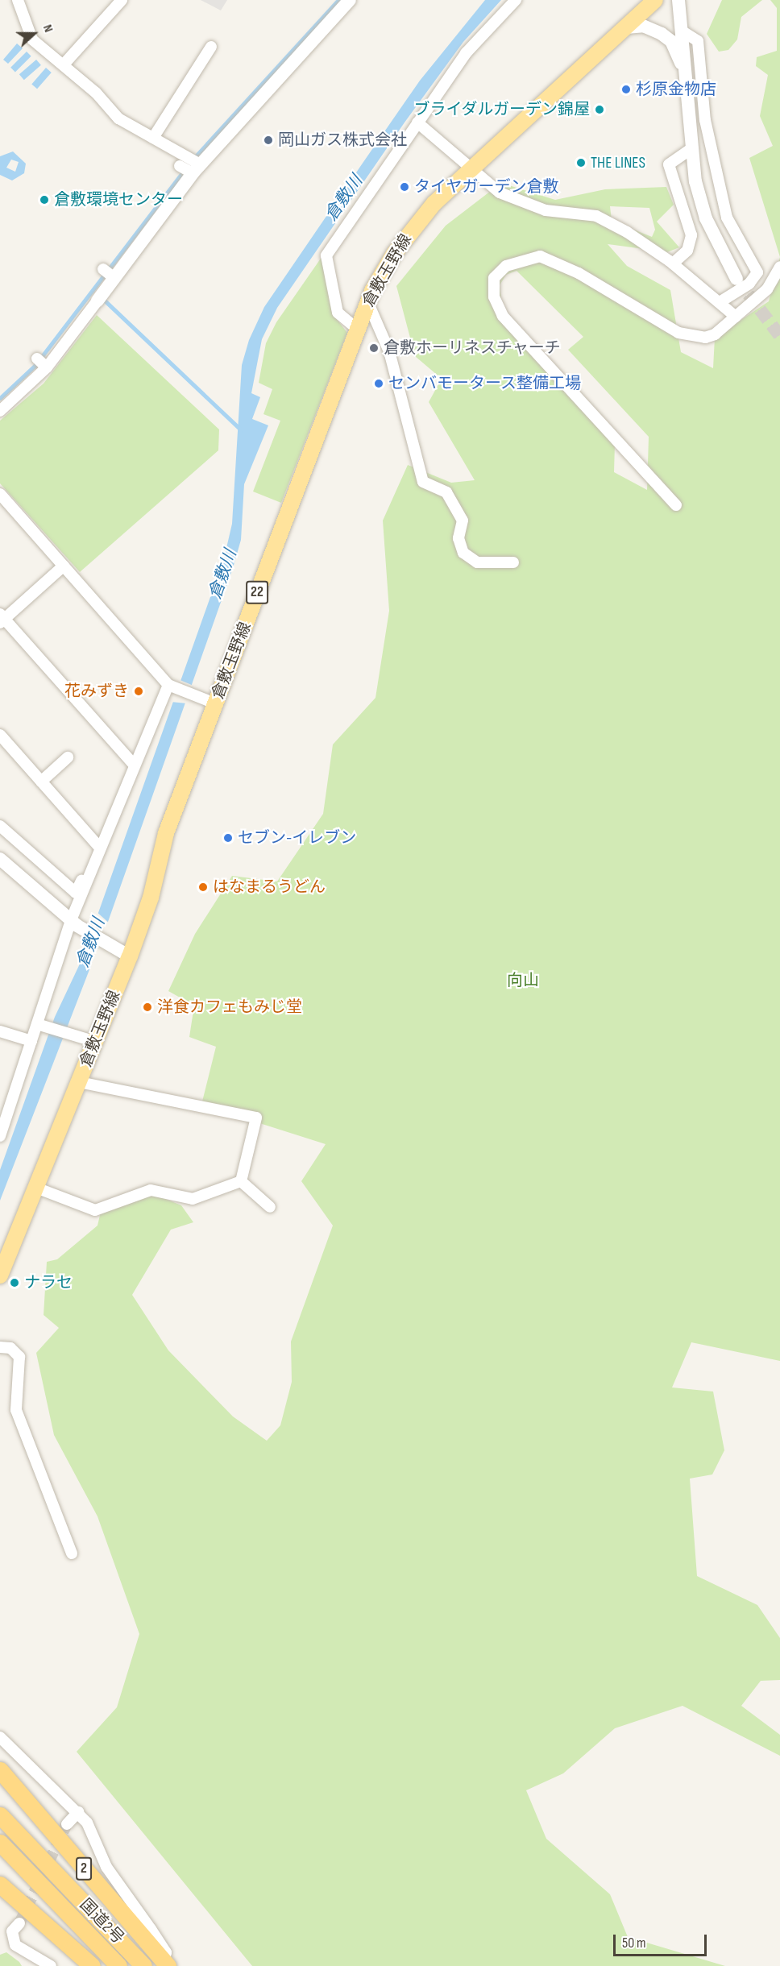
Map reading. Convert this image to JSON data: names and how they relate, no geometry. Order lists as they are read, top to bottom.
{
  "streets": {
    "highway": ["2", "国道2号"],
    "main road": ["倉敷玉野線", "22"]
  },
  "water": ["倉敷川"],
  "parks": ["向山"],
  "places": [
    "杉原金物店",
    "ブライダルガーデン錦屋",
    "岡山ガス株式会社",
    "THE LINES",
    "タイヤガーデン倉敷",
    "倉敷環境センター",
    "倉敷ホーリネスチャーチ",
    "センバモータース整備工場",
    "花みずき",
    "セブン-イレブン",
    "はなまるうどん",
    "洋食カフェもみじ堂",
    "ナラセ"
  ],
  "scale_bar": "50 m",
  "north": "right"
}
